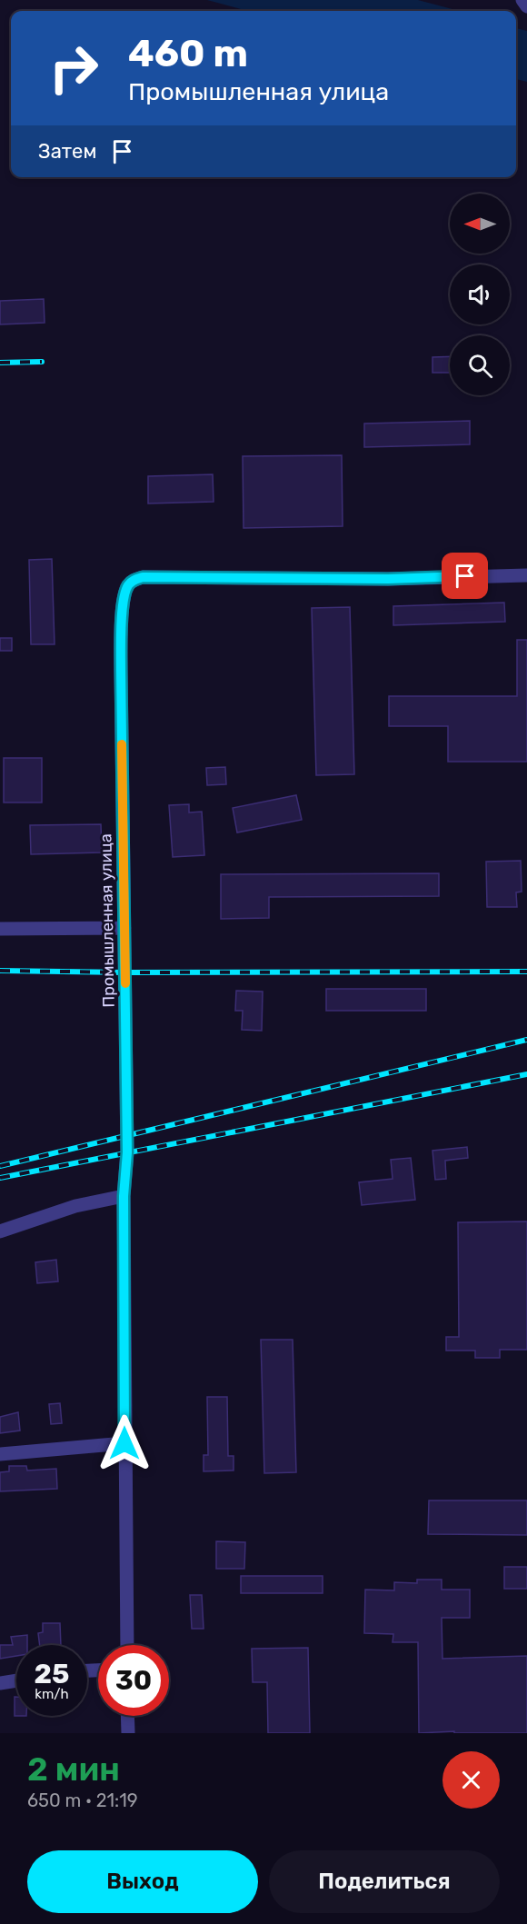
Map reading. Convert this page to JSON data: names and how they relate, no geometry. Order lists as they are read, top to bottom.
{
  "streets": {
    "street": ["Промышленная улица"]
  },
  "north": "left",
  "page": {
    "turn": ["460 m", "Промышленная улица"],
    "then": "Затем",
    "speed": "25 km/h",
    "limit": "30",
    "heading": ["2 мин", "650 m · 21:19"],
    "buttons": ["Выход", "Поделиться"]
  }
}
